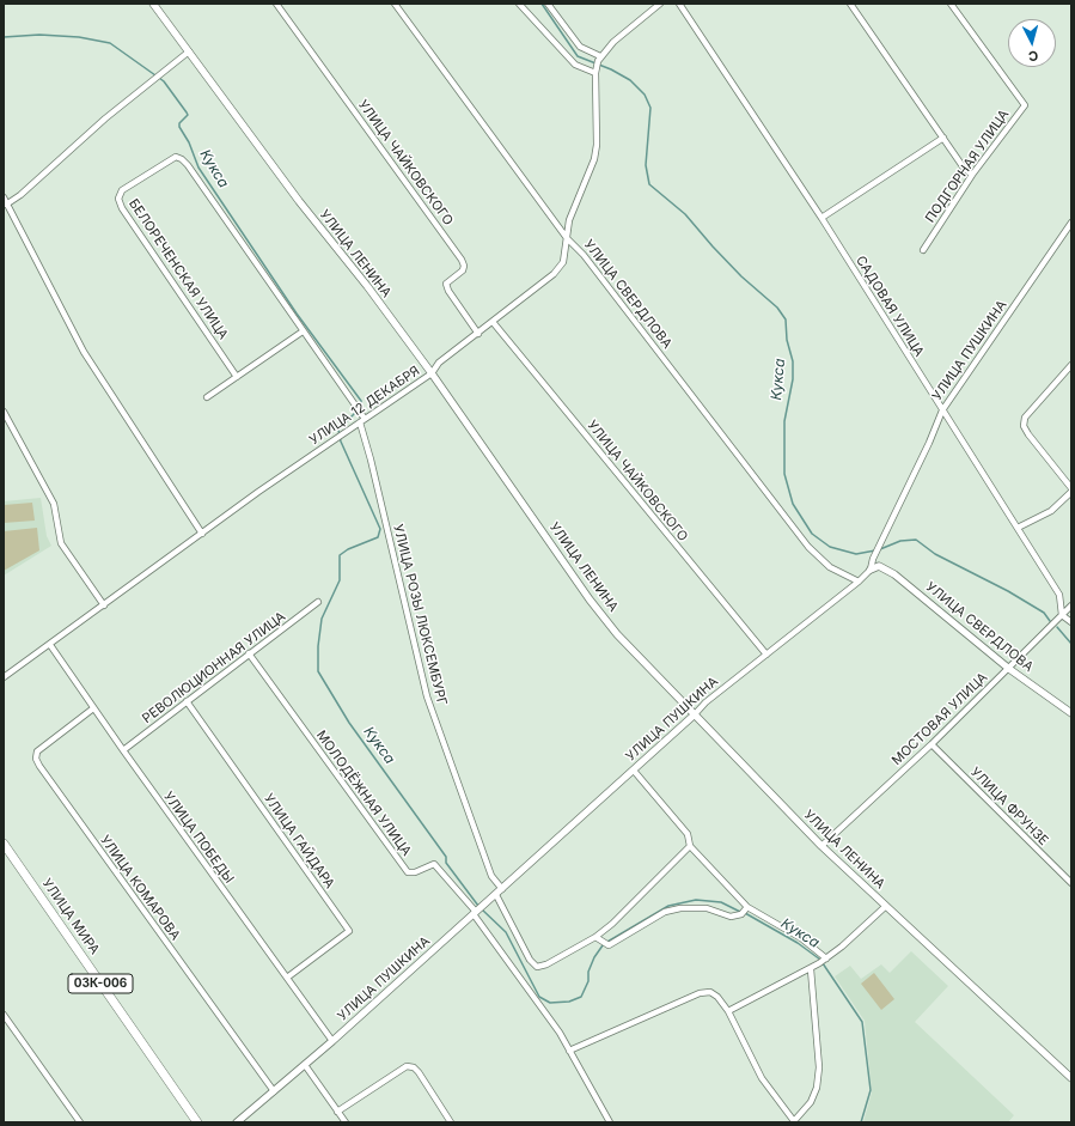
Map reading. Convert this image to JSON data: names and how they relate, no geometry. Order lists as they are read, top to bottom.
{
  "streets": {
    "main road": ["УЛИЦА МИРА", "03К-006"],
    "street": [
      "УЛИЦА ЧАЙКОВСКОГО",
      "ПОДГОРНАЯ УЛИЦА",
      "УЛИЦА ЛЕНИНА",
      "БЕЛОРЕЧЕНСКАЯ УЛИЦА",
      "УЛИЦА СВЕРДЛОВА",
      "САДОВАЯ УЛИЦА",
      "УЛИЦА ПУШКИНА",
      "УЛИЦА 12 ДЕКАБРЯ",
      "УЛИЦА РОЗЫ ЛЮКСЕМБУРГ",
      "РЕВОЛЮЦИОННАЯ УЛИЦА",
      "МОСТОВАЯ УЛИЦА",
      "МОЛОДЁЖНАЯ УЛИЦА",
      "УЛИЦА ФРУНЗЕ",
      "УЛИЦА ПОБЕДЫ",
      "УЛИЦА ГАЙДАРА",
      "УЛИЦА КОМАРОВА"
    ]
  },
  "crossings": [
    ["УЛИЦА ЧАЙКОВСКОГО", "УЛИЦА ПУШКИНА"],
    ["УЛИЦА ЧАЙКОВСКОГО", "УЛИЦА 12 ДЕКАБРЯ"],
    ["УЛИЦА ЛЕНИНА", "УЛИЦА ПУШКИНА"],
    ["УЛИЦА ЛЕНИНА", "УЛИЦА 12 ДЕКАБРЯ"],
    ["УЛИЦА ЛЕНИНА", "МОСТОВАЯ УЛИЦА"],
    ["БЕЛОРЕЧЕНСКАЯ УЛИЦА", "УЛИЦА 12 ДЕКАБРЯ"],
    ["БЕЛОРЕЧЕНСКАЯ УЛИЦА", "УЛИЦА РОЗЫ ЛЮКСЕМБУРГ"],
    ["УЛИЦА СВЕРДЛОВА", "УЛИЦА ПУШКИНА"],
    ["УЛИЦА СВЕРДЛОВА", "УЛИЦА 12 ДЕКАБРЯ"],
    ["УЛИЦА СВЕРДЛОВА", "МОСТОВАЯ УЛИЦА"],
    ["САДОВАЯ УЛИЦА", "УЛИЦА ПУШКИНА"],
    ["САДОВАЯ УЛИЦА", "МОСТОВАЯ УЛИЦА"],
    ["УЛИЦА ПУШКИНА", "УЛИЦА РОЗЫ ЛЮКСЕМБУРГ"],
    ["УЛИЦА ПУШКИНА", "МОЛОДЁЖНАЯ УЛИЦА"],
    ["УЛИЦА ПУШКИНА", "УЛИЦА ПОБЕДЫ"],
    ["УЛИЦА ПУШКИНА", "УЛИЦА КОМАРОВА"],
    ["УЛИЦА 12 ДЕКАБРЯ", "УЛИЦА РОЗЫ ЛЮКСЕМБУРГ"],
    ["УЛИЦА 12 ДЕКАБРЯ", "УЛИЦА ПОБЕДЫ"],
    ["РЕВОЛЮЦИОННАЯ УЛИЦА", "МОЛОДЁЖНАЯ УЛИЦА"],
    ["РЕВОЛЮЦИОННАЯ УЛИЦА", "УЛИЦА ПОБЕДЫ"],
    ["РЕВОЛЮЦИОННАЯ УЛИЦА", "УЛИЦА ГАЙДАРА"],
    ["МОСТОВАЯ УЛИЦА", "УЛИЦА ФРУНЗЕ"],
    ["УЛИЦА ПОБЕДЫ", "УЛИЦА ГАЙДАРА"],
    ["УЛИЦА ПОБЕДЫ", "УЛИЦА КОМАРОВА"]
  ],
  "water": ["Кукса"],
  "north": "bottom"
}
